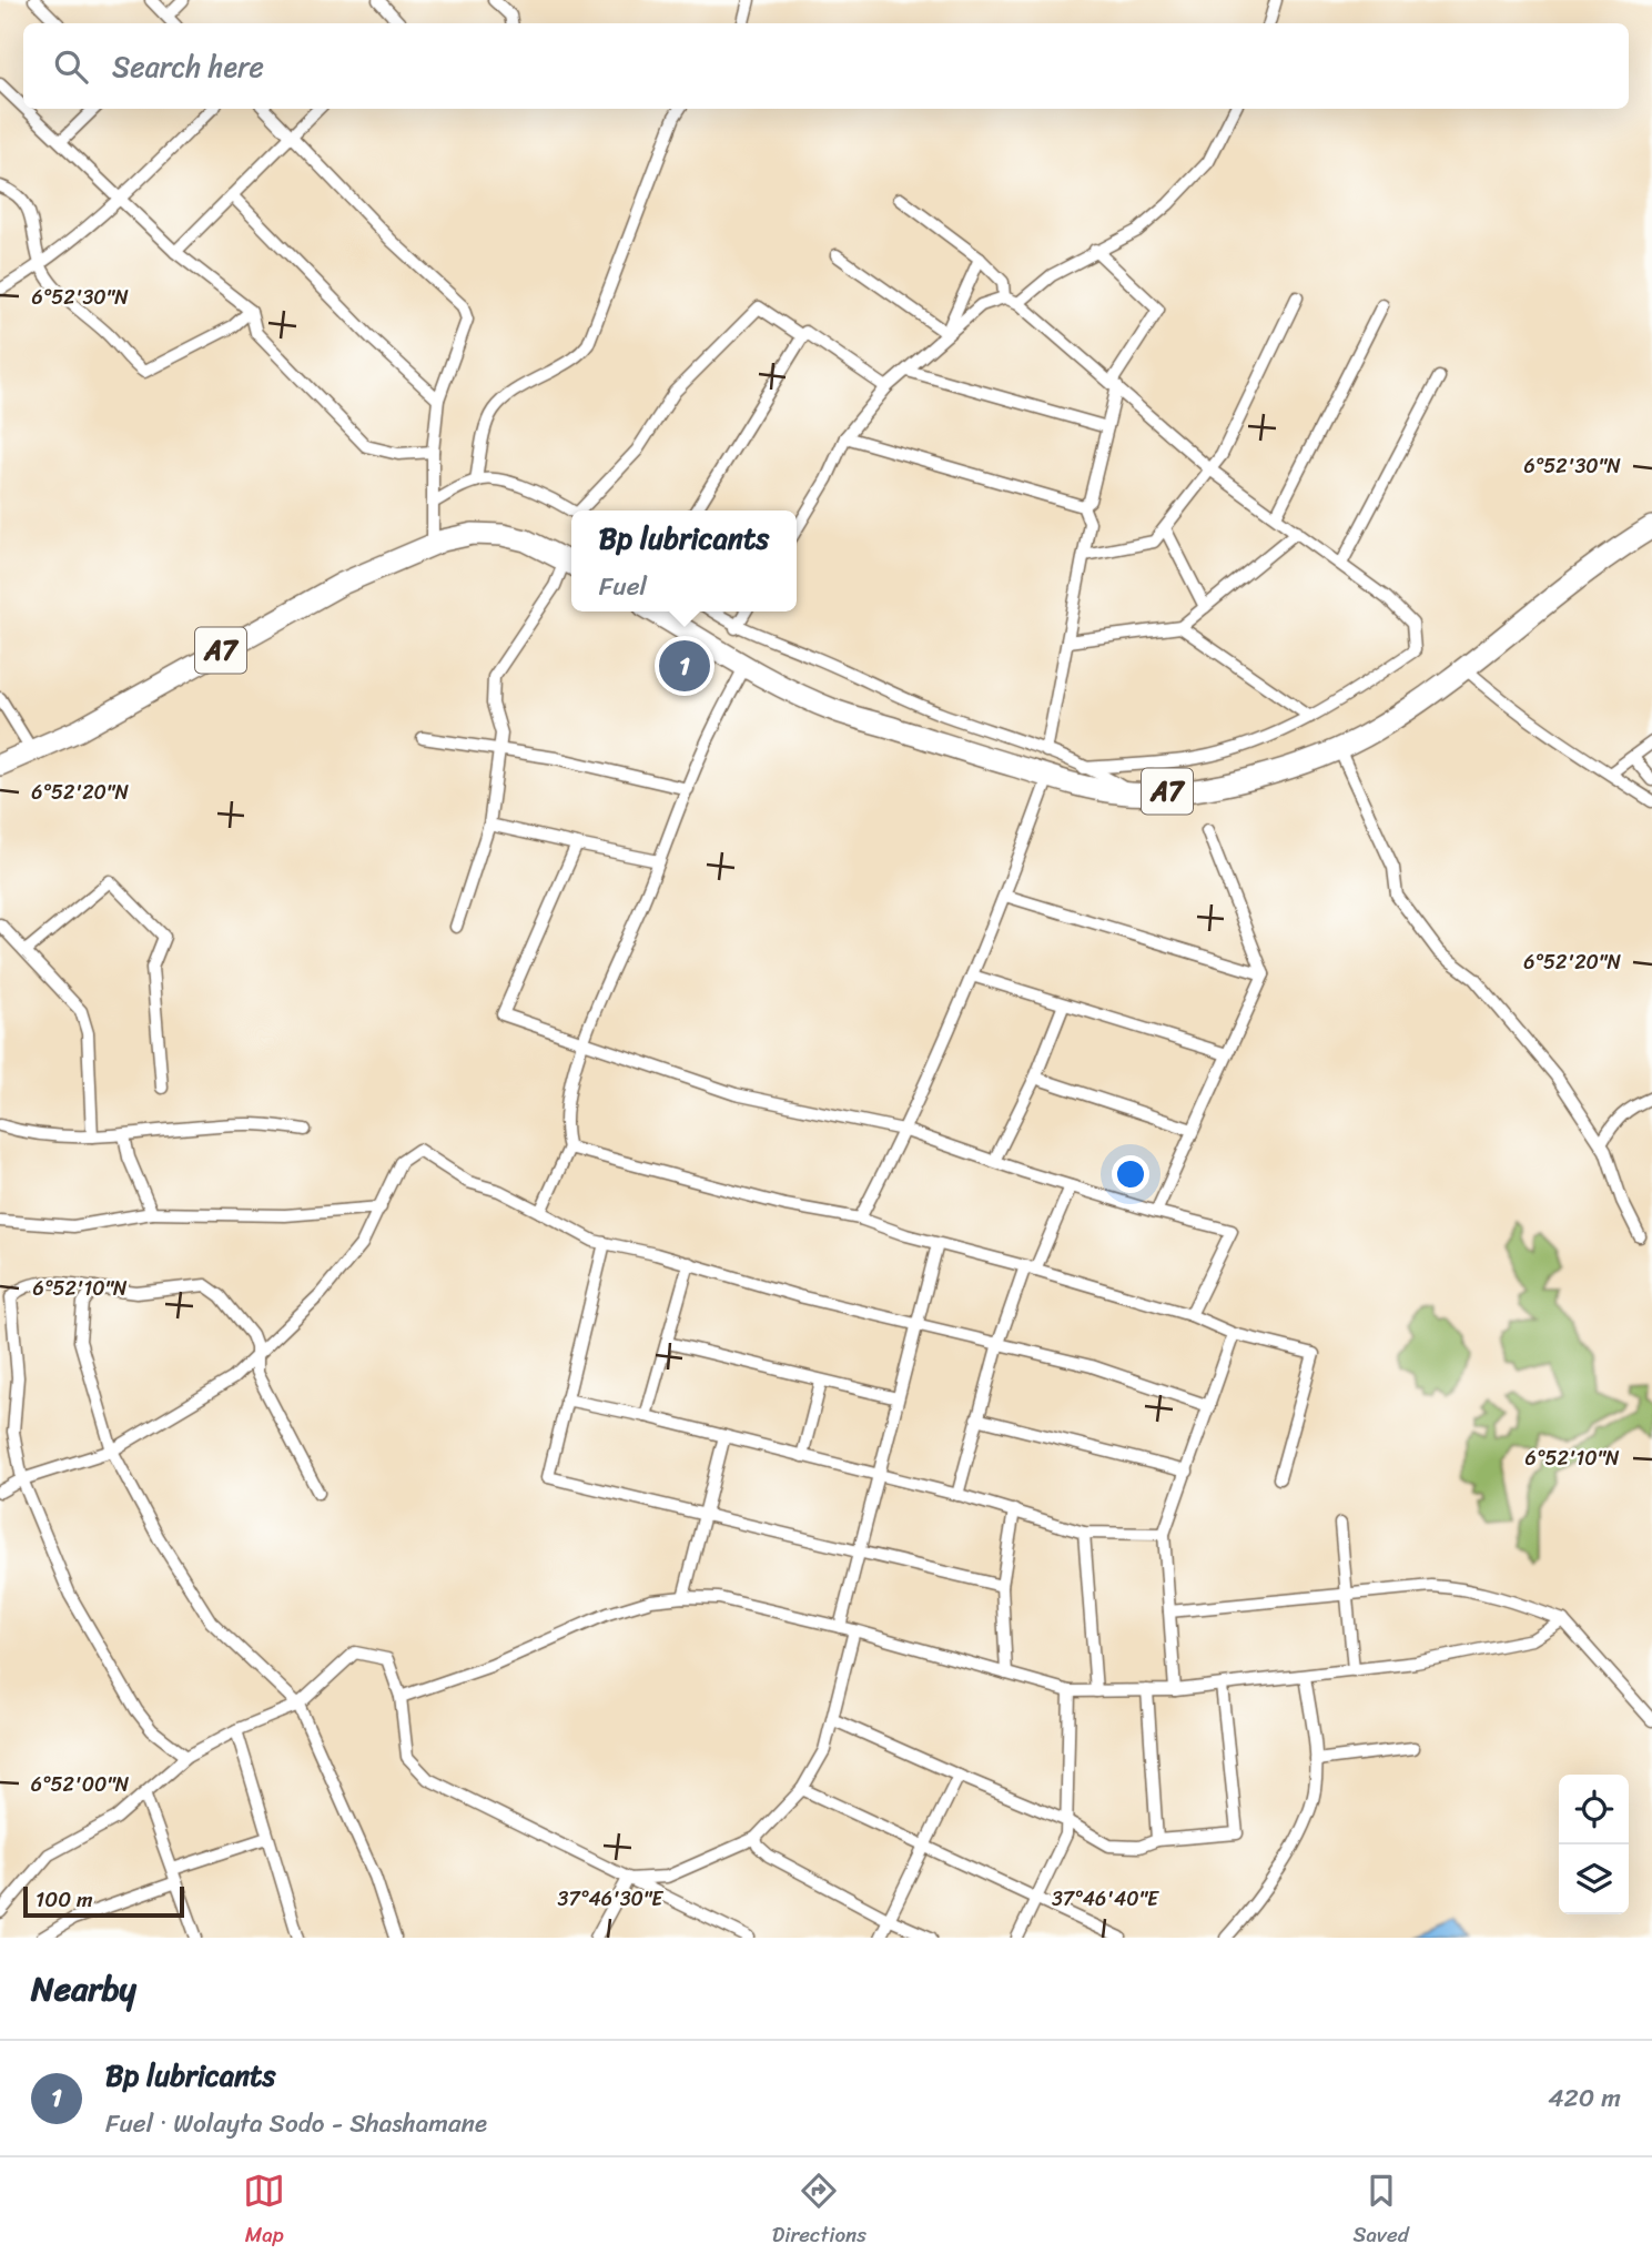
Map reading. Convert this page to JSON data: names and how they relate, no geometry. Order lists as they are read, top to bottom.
{
  "streets": {
    "highway": ["A7"]
  },
  "scale_bar": "100 m",
  "page": {
    "search": "Search here",
    "popup": ["Bp lubricants", "Fuel"],
    "pins": "1",
    "scale": "100 m",
    "heading": "Nearby",
    "list": [
      {
        "mark": "1",
        "name": "Bp lubricants",
        "note": "Fuel · Wolayta Sodo - Shashamane",
        "value": "420 m"
      }
    ],
    "nav": ["Map", "Directions", "Saved"]
  },
  "coordinates": [
    "6°52'30\"N",
    "6°52'20\"N",
    "6°52'10\"N",
    "6°52'00\"N",
    "37°46'30\"E",
    "37°46'40\"E"
  ]
}
